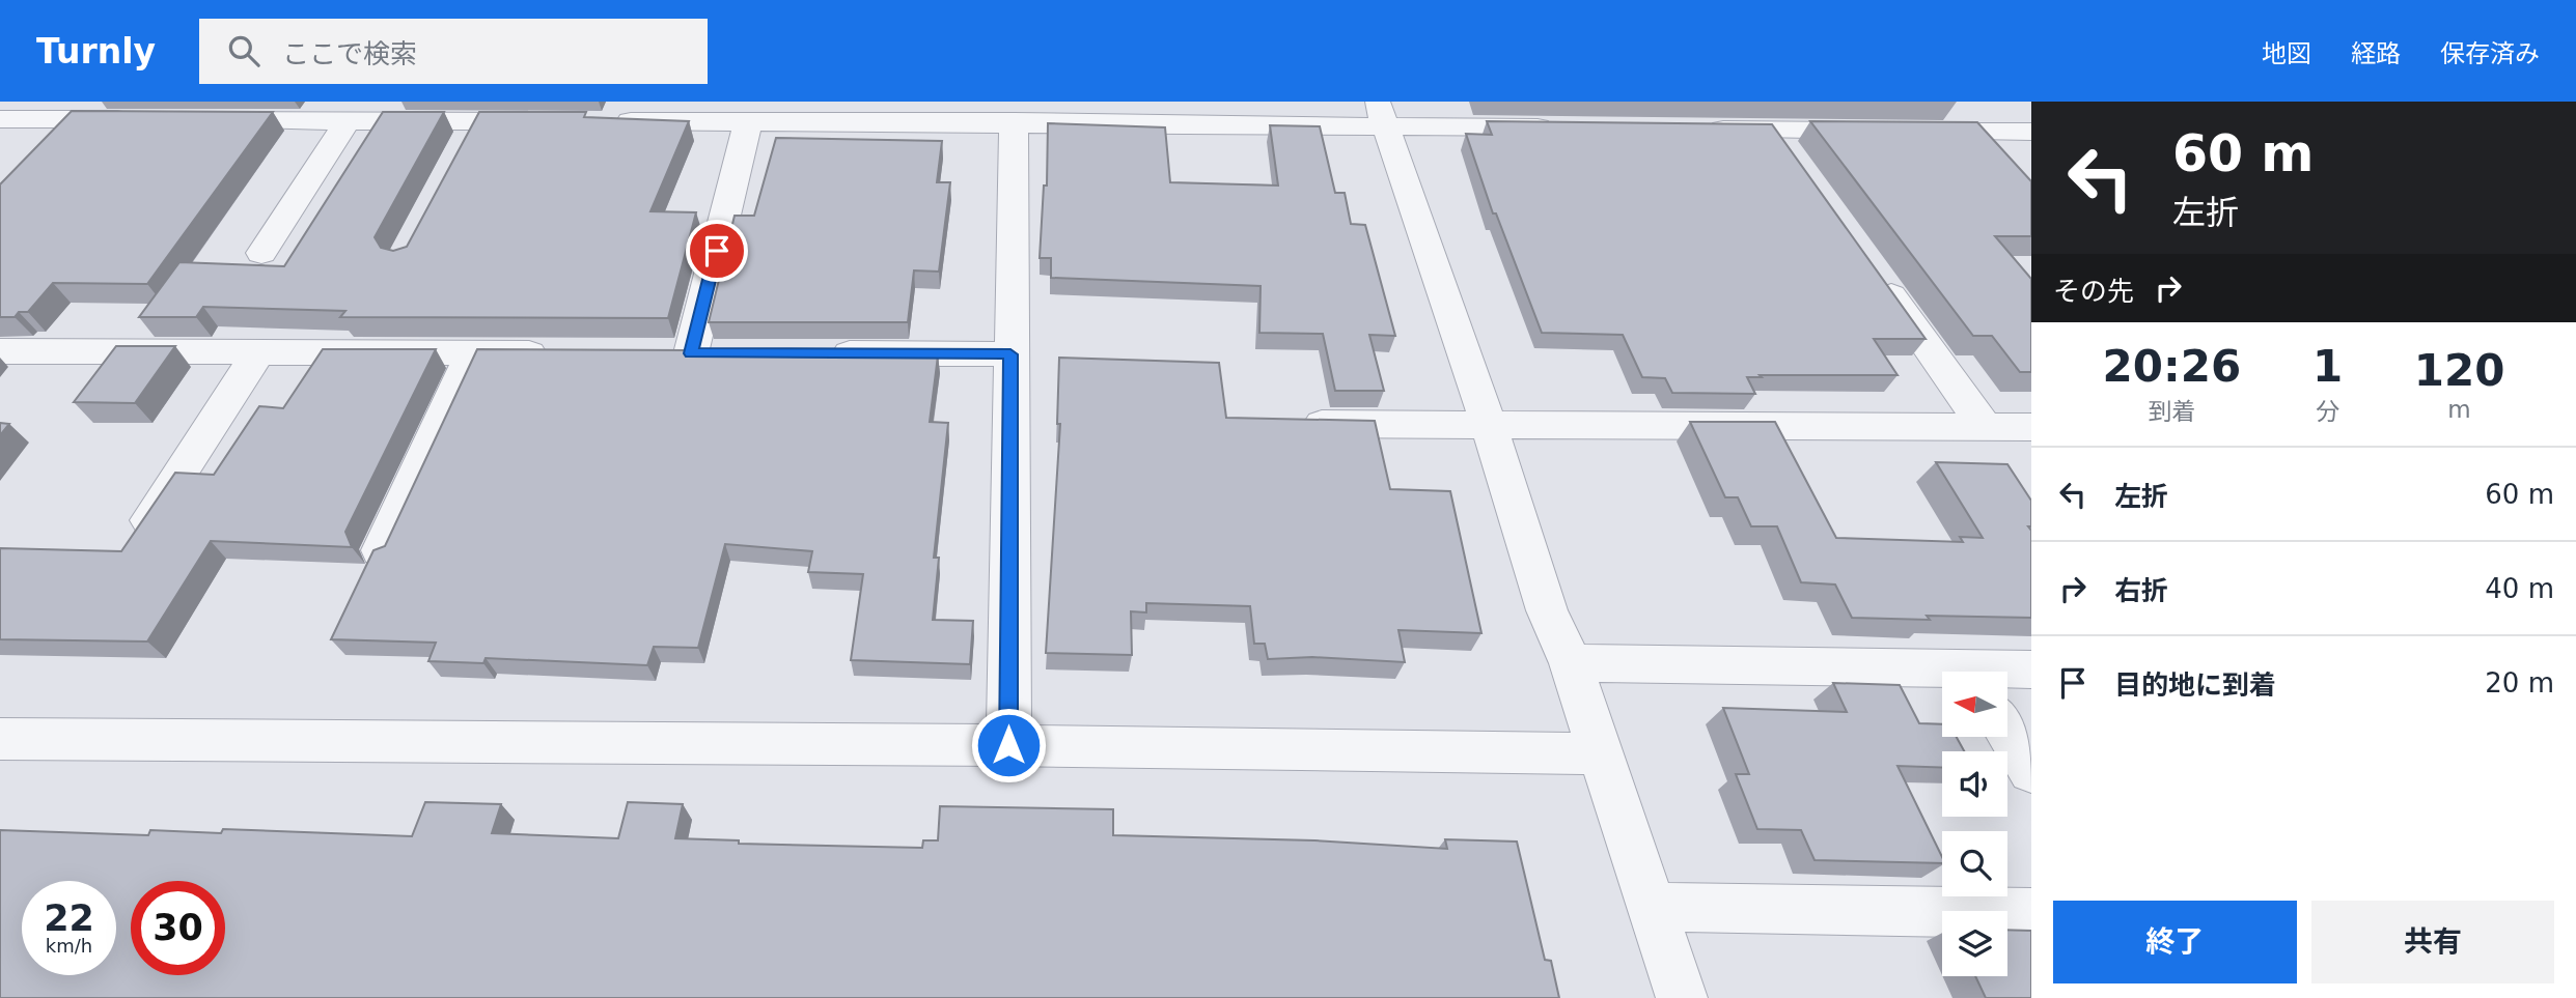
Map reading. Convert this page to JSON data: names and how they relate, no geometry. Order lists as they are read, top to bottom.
{
  "north": "left",
  "page": {
    "header": "Turnly",
    "search": "ここで検索",
    "nav": ["地図", "経路", "保存済み"],
    "turn": ["60 m", "左折"],
    "then": "その先",
    "eta": [
      "20:26",
      "到着",
      "1",
      "分",
      "120",
      "m"
    ],
    "list": [
      {
        "name": "左折",
        "value": "60 m"
      },
      {
        "name": "右折",
        "value": "40 m"
      },
      {
        "name": "目的地に到着",
        "value": "20 m"
      }
    ],
    "speed": "22 km/h",
    "limit": "30",
    "buttons": ["終了", "共有"]
  }
}
